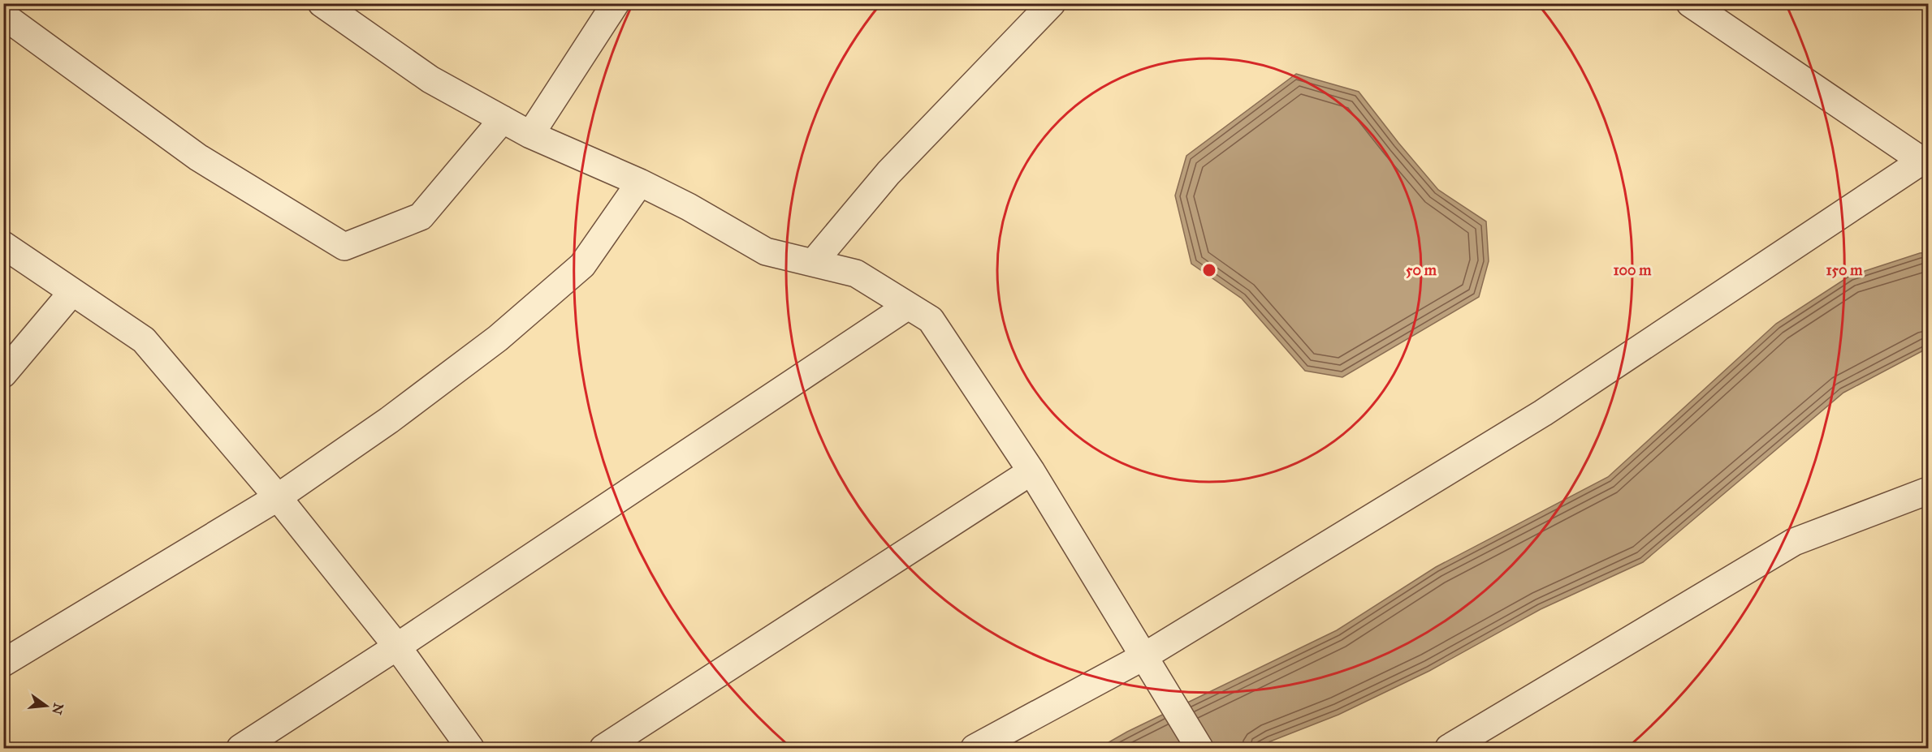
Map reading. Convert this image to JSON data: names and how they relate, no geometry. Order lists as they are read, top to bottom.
{
  "north": "right",
  "rings": ["50 m", "100 m", "150 m"]
}
